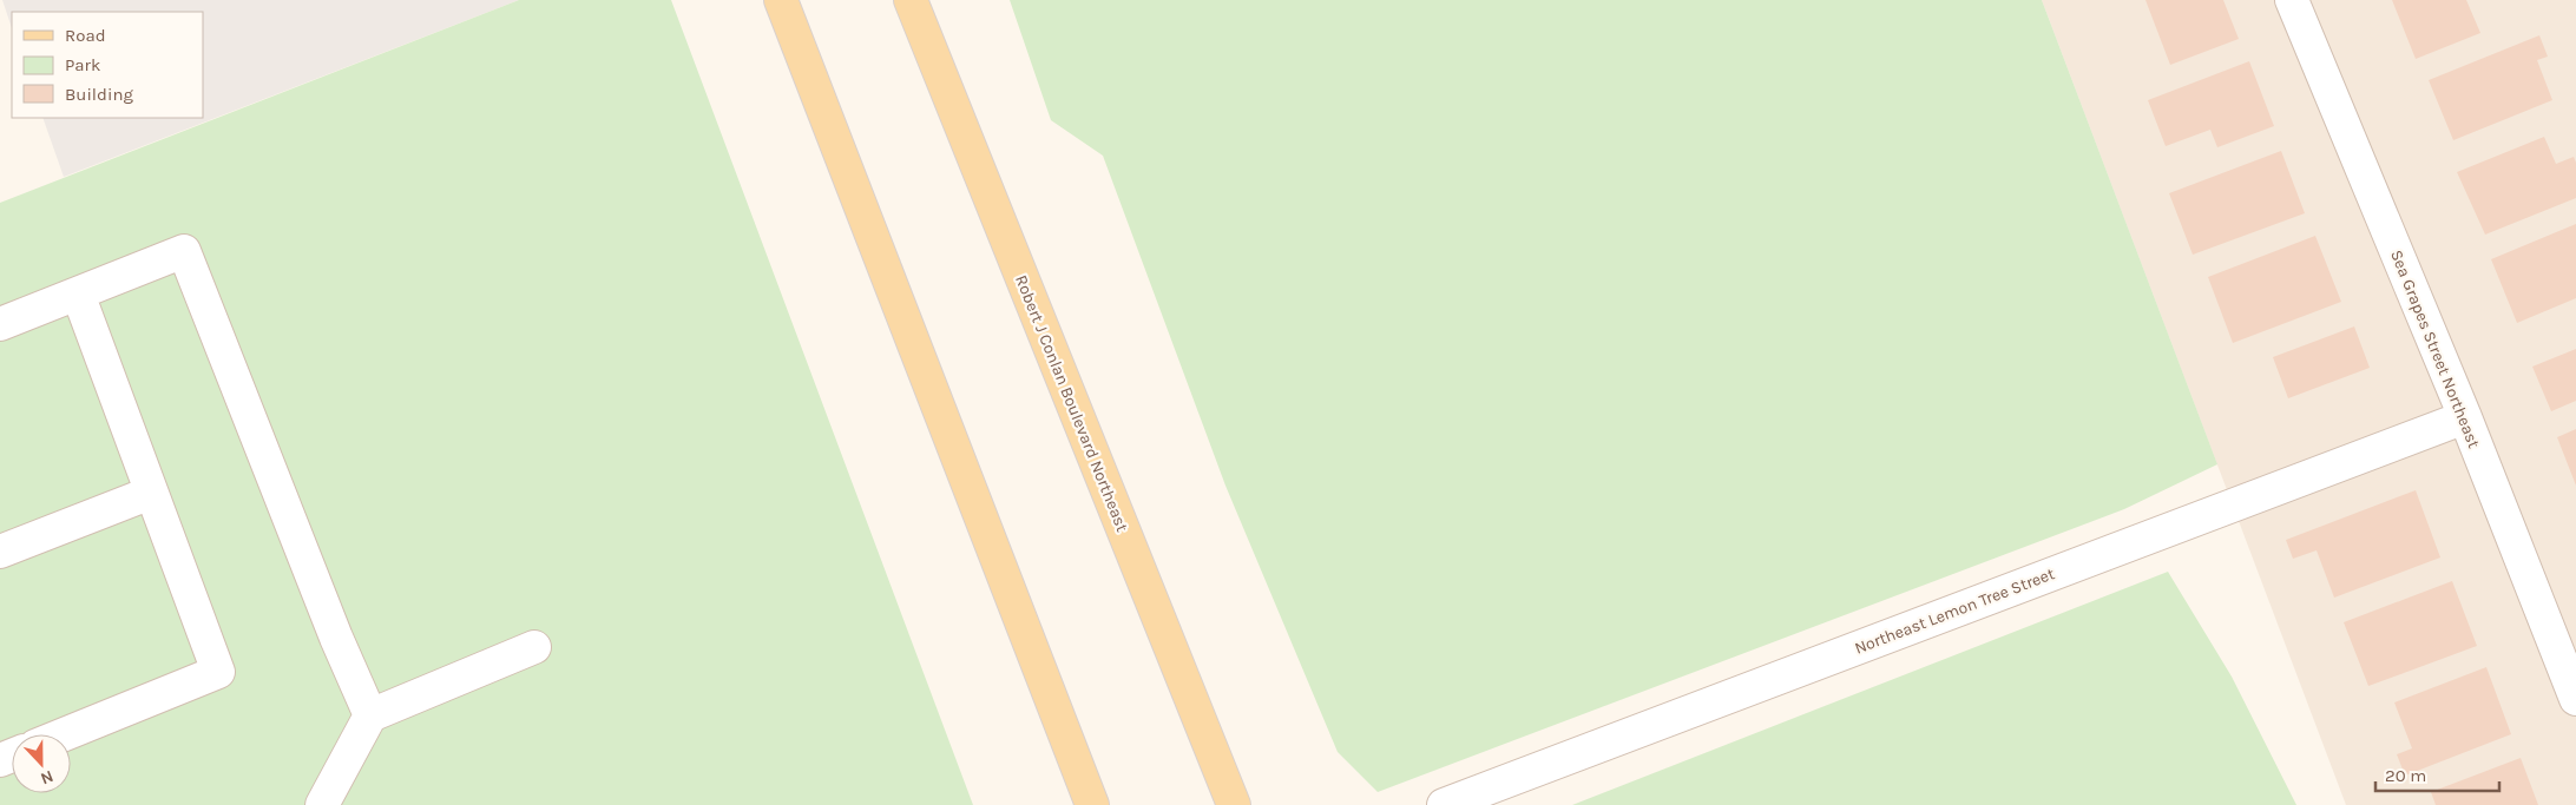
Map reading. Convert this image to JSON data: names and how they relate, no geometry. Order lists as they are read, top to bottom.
{
  "streets": {
    "main road": ["Robert J Conlan Boulevard Northeast"],
    "street": ["Sea Grapes Street Northeast", "Northeast Lemon Tree Street"]
  },
  "crossings": [
    ["Sea Grapes Street Northeast", "Northeast Lemon Tree Street"]
  ],
  "legend": ["Road", "Park", "Building"],
  "scale_bar": "20 m",
  "north": "bottom"
}
